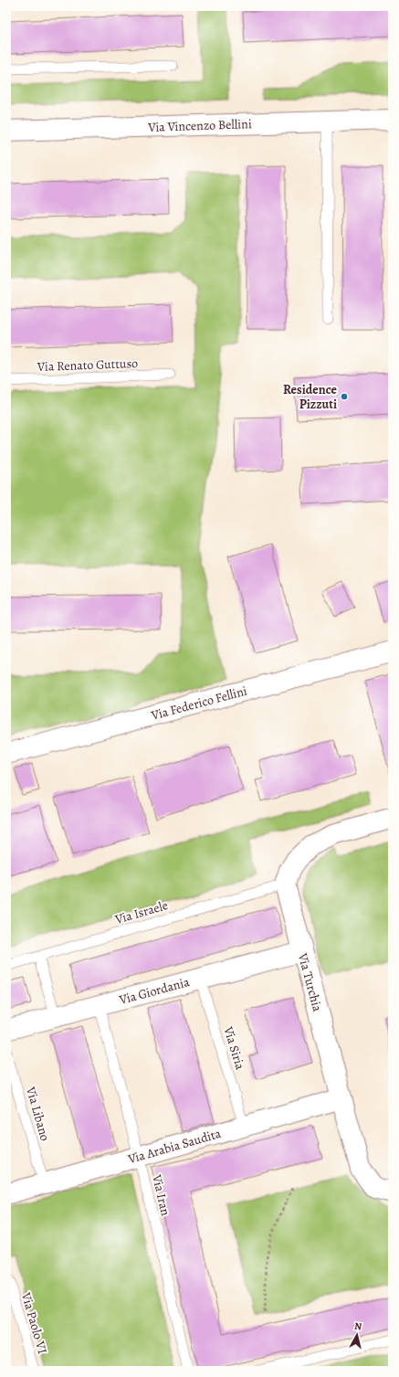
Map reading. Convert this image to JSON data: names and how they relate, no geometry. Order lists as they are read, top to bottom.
{
  "streets": {
    "street": [
      "Via Vincenzo Bellini",
      "Via Federico Fellini",
      "Via Turchia",
      "Via Giordania",
      "Via Arabia Saudita"
    ],
    "lane": [
      "Via Renato Guttuso",
      "Via Israele",
      "Via Siria",
      "Via Libano",
      "Via Iran",
      "Via Paolo VI"
    ]
  },
  "crossings": [
    ["Via Israele", "Via Turchia"],
    ["Via Turchia", "Via Giordania"],
    ["Via Turchia", "Via Arabia Saudita"],
    ["Via Giordania", "Via Siria"],
    ["Via Giordania", "Via Iran"],
    ["Via Siria", "Via Arabia Saudita"],
    ["Via Libano", "Via Arabia Saudita"],
    ["Via Arabia Saudita", "Via Iran"]
  ],
  "places": ["Residence Pizzuti"],
  "north": "top"
}
